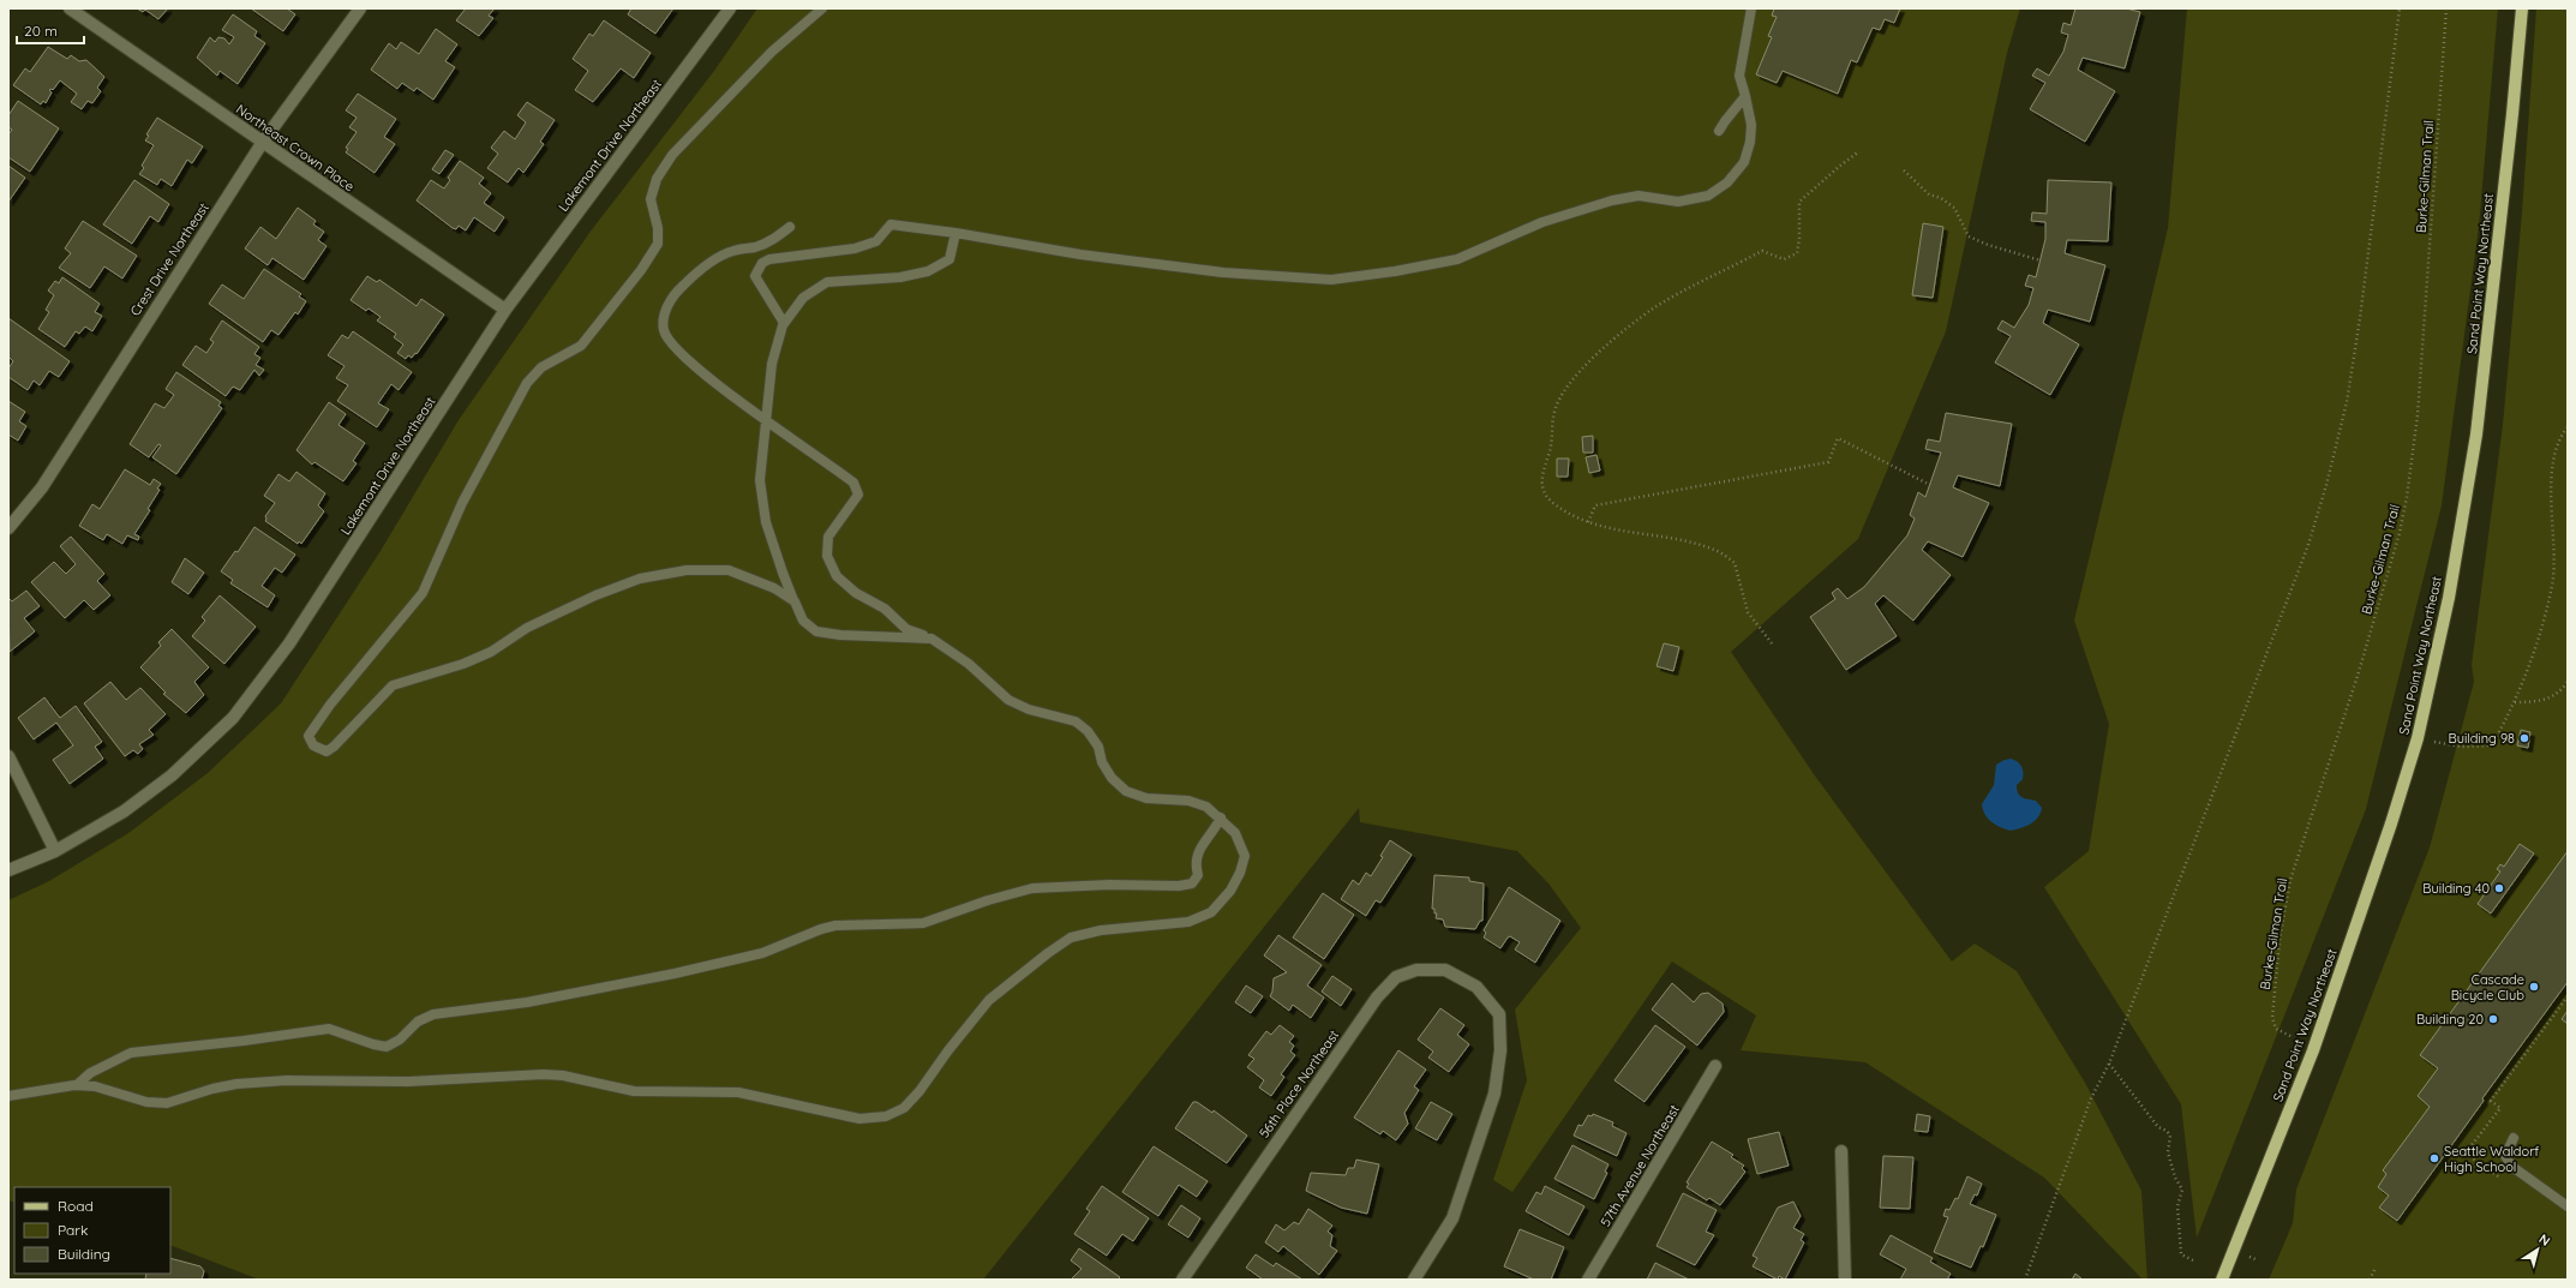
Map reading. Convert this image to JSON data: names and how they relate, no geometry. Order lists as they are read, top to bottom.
{
  "streets": {
    "main road": ["Sand Point Way Northeast"],
    "street": [
      "Lakemont Drive Northeast",
      "Northeast Crown Place",
      "Crest Drive Northeast",
      "56th Place Northeast",
      "57th Avenue Northeast"
    ],
    "path": ["Burke-Gilman Trail"]
  },
  "crossings": [
    ["Lakemont Drive Northeast", "Northeast Crown Place"],
    ["Northeast Crown Place", "Crest Drive Northeast"]
  ],
  "places": [
    "Building 98",
    "Building 40",
    "Cascade Bicycle Club",
    "Building 20",
    "Seattle Waldorf High School"
  ],
  "legend": ["Road", "Park", "Building"],
  "scale_bar": "20 m",
  "north": "top right"
}
